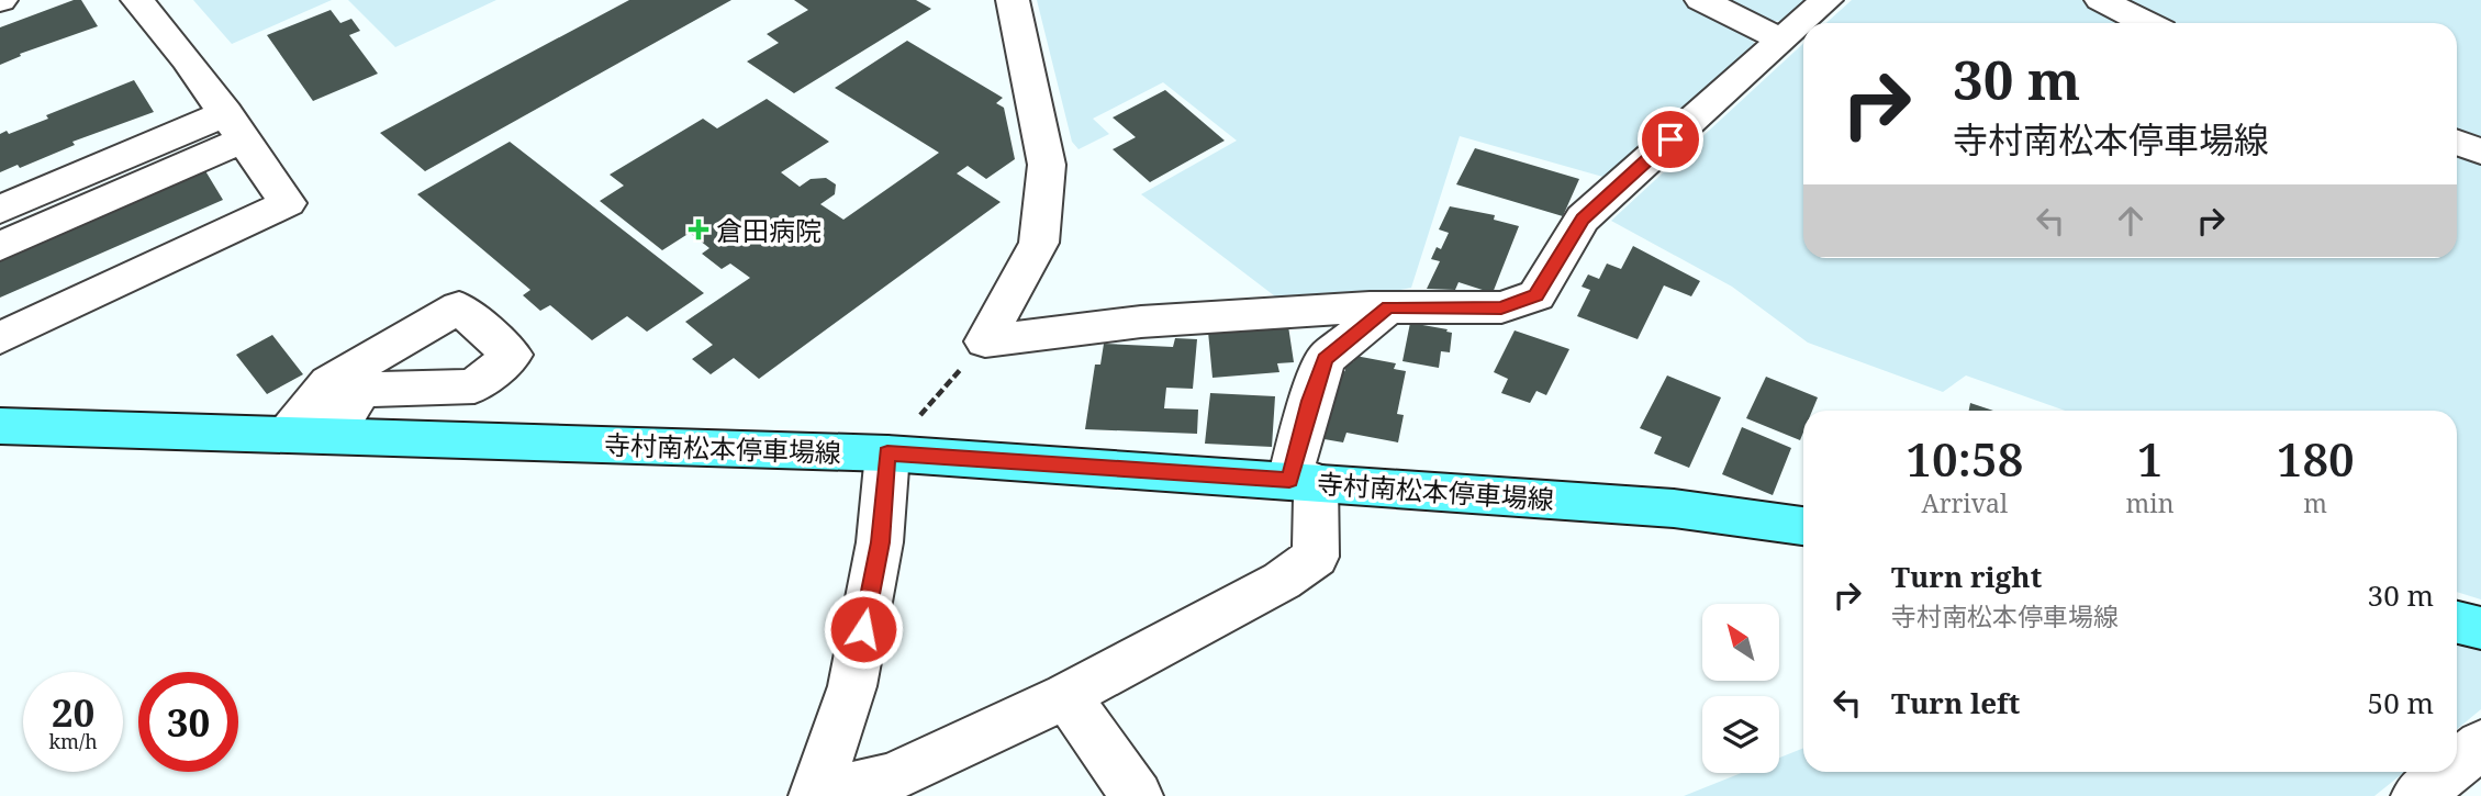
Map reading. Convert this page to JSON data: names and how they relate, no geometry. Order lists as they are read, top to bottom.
{
  "streets": {
    "main road": ["寺村南松本停車場線"]
  },
  "places": {
    "health": ["倉田病院"]
  },
  "north": "top left",
  "page": {
    "turn": ["30 m", "寺村南松本停車場線"],
    "eta": [
      "10:58",
      "Arrival",
      "1",
      "min",
      "180",
      "m"
    ],
    "list": [
      {
        "name": "Turn right",
        "note": "寺村南松本停車場線",
        "value": "30 m"
      },
      {
        "name": "Turn left",
        "value": "50 m"
      }
    ],
    "speed": "20 km/h",
    "limit": "30"
  }
}
